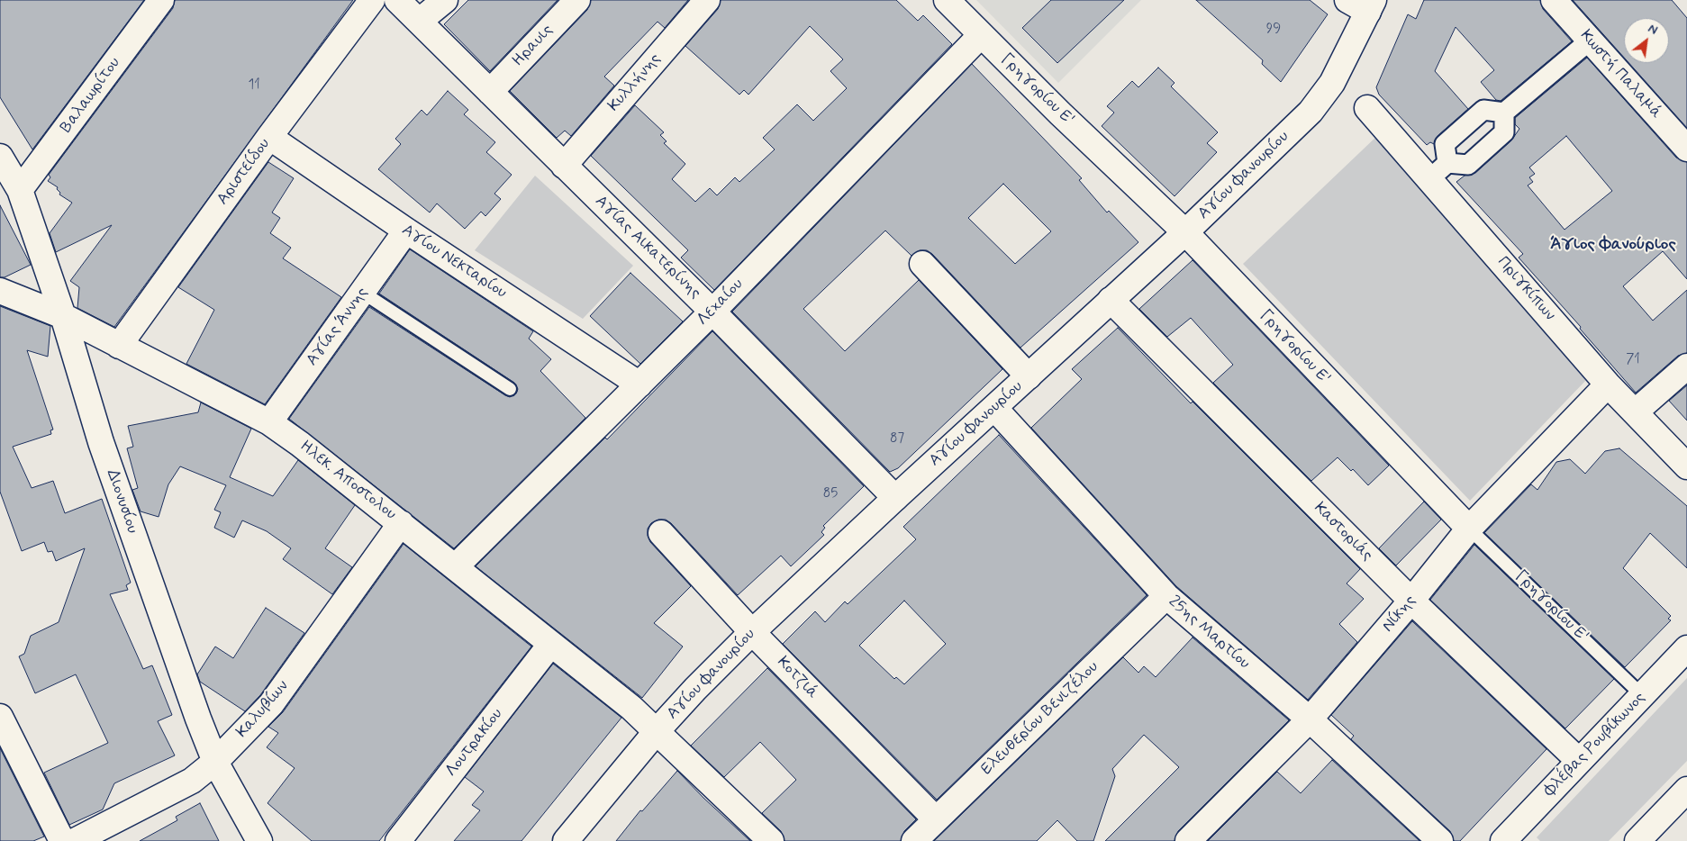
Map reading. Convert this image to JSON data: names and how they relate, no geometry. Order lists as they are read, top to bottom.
{
  "streets": {
    "street": [
      "Ηραυις",
      "Κωστή Παλαμά",
      "Κυλλήνης",
      "Γρηγορίου Ε'",
      "Βαλαωρίτου",
      "Αριστείδου",
      "Αγίου Φανουρίου",
      "Αγίας Αικατερίνης",
      "Αγίου Νεκταρίου",
      "Πριγκίπων",
      "Λεχαίου",
      "Αγίας Άννης",
      "Ηλεκ. Αποστολου",
      "Διονυσίου",
      "Καστοριάς",
      "Νίκης",
      "25ης Μαρτίου",
      "Κοτζιά",
      "Καλυβίων",
      "Ελευθερίου Βενιζέλου",
      "Λουτρακίου",
      "Φλέβας Ρουβίκωνος"
    ]
  },
  "crossings": [
    ["Ηραυις", "Αγίας Αικατερίνης"],
    ["Κυλλήνης", "Αγίας Αικατερίνης"],
    ["Γρηγορίου Ε'", "Αγίου Φανουρίου"],
    ["Γρηγορίου Ε'", "Λεχαίου"],
    ["Γρηγορίου Ε'", "Νίκης"],
    ["Γρηγορίου Ε'", "Φλέβας Ρουβίκωνος"],
    ["Βαλαωρίτου", "Διονυσίου"],
    ["Αριστείδου", "Αγίου Νεκταρίου"],
    ["Αριστείδου", "Ηλεκ. Αποστολου"],
    ["Αγίου Φανουρίου", "Αγίας Αικατερίνης"],
    ["Αγίου Φανουρίου", "Ηλεκ. Αποστολου"],
    ["Αγίου Φανουρίου", "Καστοριάς"],
    ["Αγίου Φανουρίου", "25ης Μαρτίου"],
    ["Αγίου Φανουρίου", "Κοτζιά"],
    ["Αγίας Αικατερίνης", "Λεχαίου"],
    ["Αγίου Νεκταρίου", "Λεχαίου"],
    ["Αγίου Νεκταρίου", "Αγίας Άννης"],
    ["Πριγκίπων", "Νίκης"],
    ["Λεχαίου", "Ηλεκ. Αποστολου"],
    ["Αγίας Άννης", "Ηλεκ. Αποστολου"],
    ["Ηλεκ. Αποστολου", "Διονυσίου"],
    ["Ηλεκ. Αποστολου", "Καλυβίων"],
    ["Ηλεκ. Αποστολου", "Λουτρακίου"],
    ["Διονυσίου", "Καλυβίων"],
    ["Καστοριάς", "Νίκης"],
    ["Καστοριάς", "Φλέβας Ρουβίκωνος"],
    ["Νίκης", "25ης Μαρτίου"],
    ["25ης Μαρτίου", "Ελευθερίου Βενιζέλου"],
    ["Κοτζιά", "Ελευθερίου Βενιζέλου"]
  ],
  "districts": ["Άγιος Φανούριος"],
  "house_numbers": [
    "99",
    "11",
    "71",
    "87",
    "85"
  ],
  "north": "top right"
}
